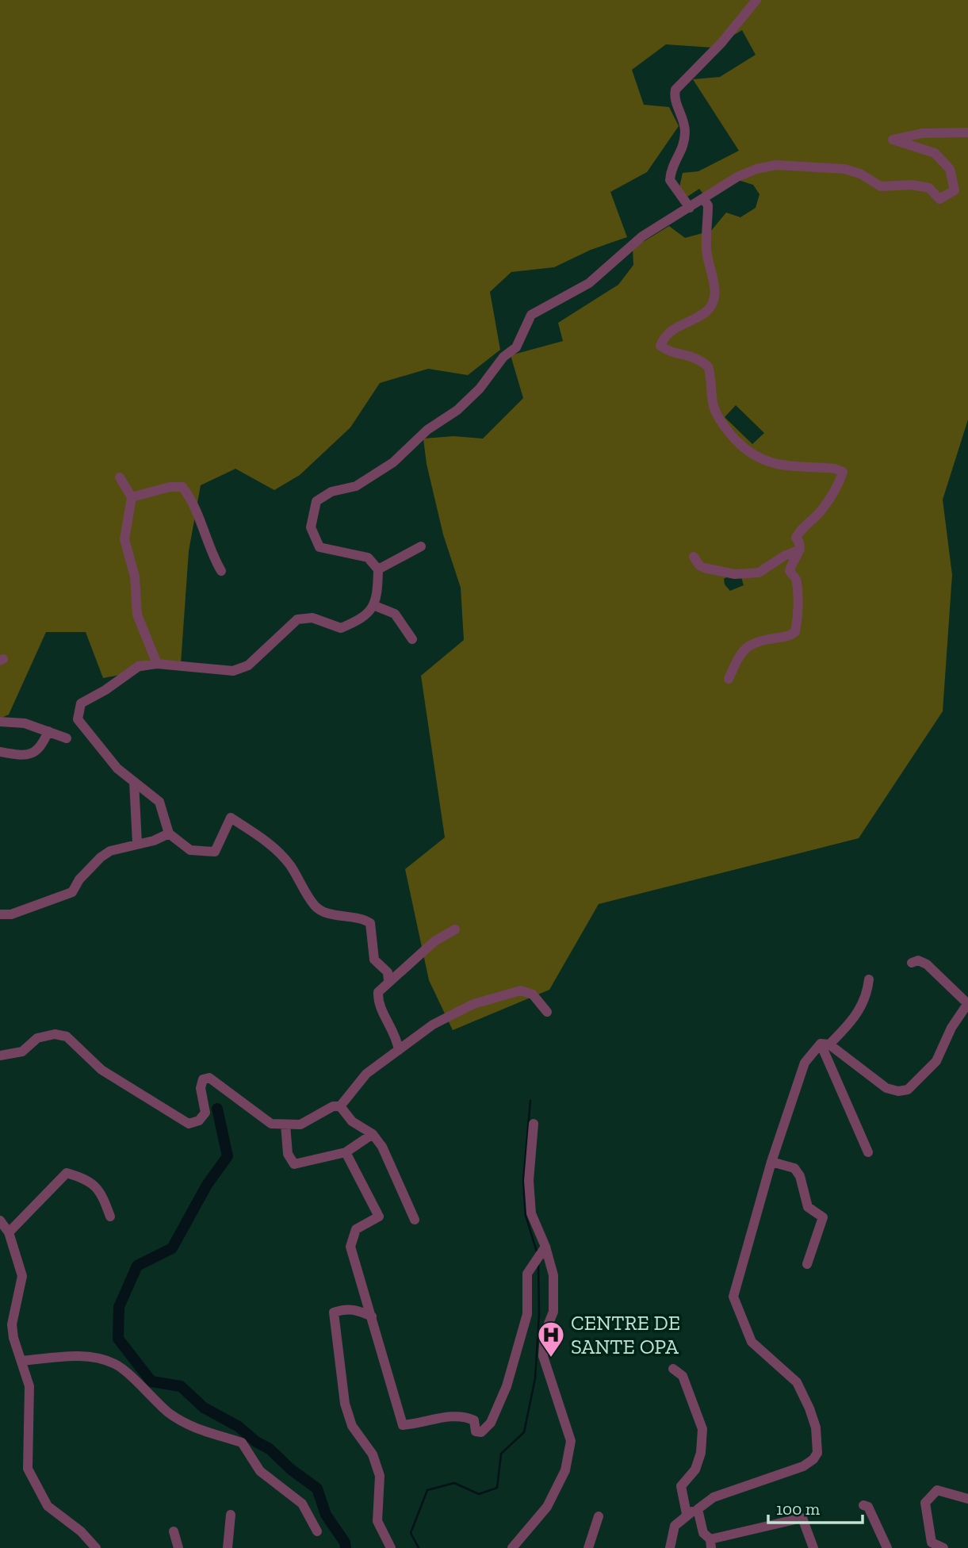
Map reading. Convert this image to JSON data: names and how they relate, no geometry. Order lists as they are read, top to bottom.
{
  "places": {
    "hospital": ["CENTRE DE SANTE OPA"]
  },
  "scale_bar": "100 m"
}
